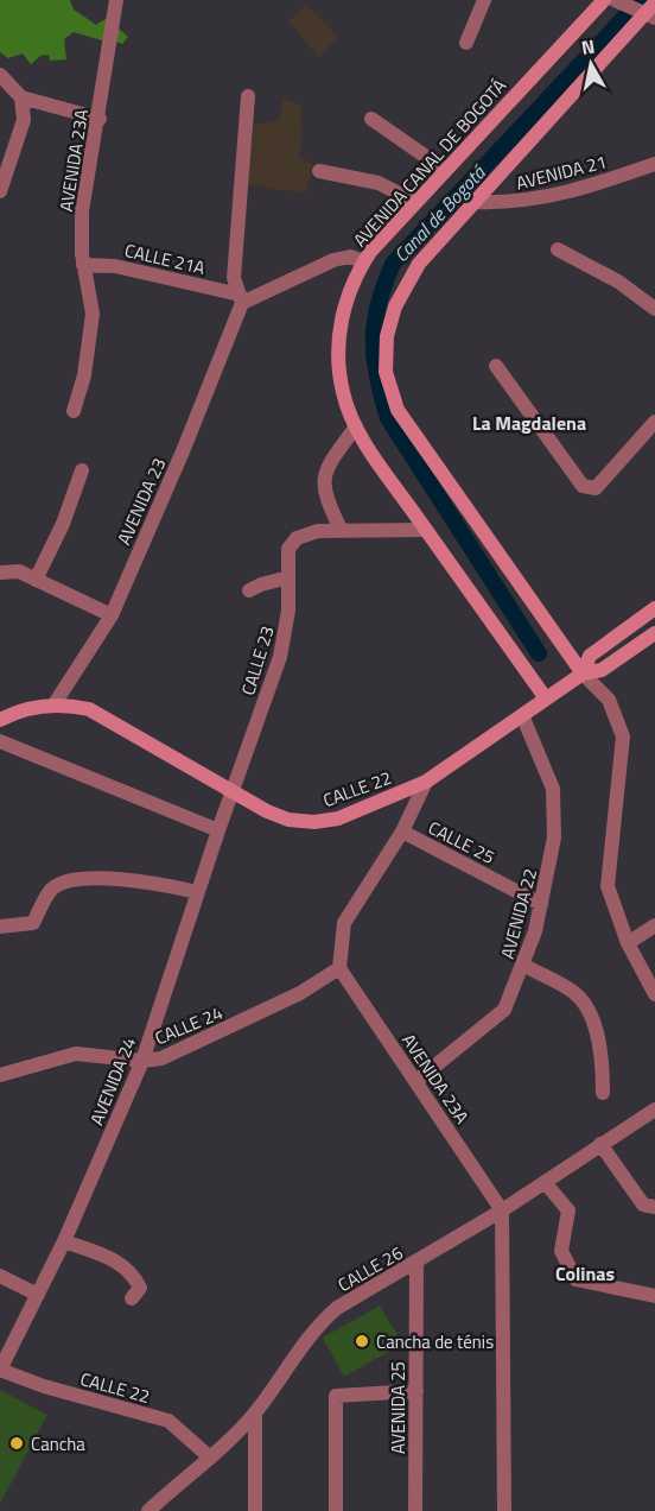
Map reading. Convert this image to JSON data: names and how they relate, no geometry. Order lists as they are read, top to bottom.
{
  "streets": {
    "main road": ["AVENIDA CANAL DE BOGOTÁ", "CALLE 22"],
    "street": [
      "AVENIDA 23A",
      "AVENIDA 21",
      "CALLE 21A",
      "AVENIDA 23",
      "CALLE 23",
      "CALLE 25",
      "AVENIDA 22",
      "CALLE 24",
      "AVENIDA 24",
      "CALLE 26",
      "AVENIDA 25"
    ]
  },
  "crossings": [
    ["AVENIDA 23A", "CALLE 21A"],
    ["AVENIDA 23A", "AVENIDA 22"],
    ["AVENIDA 23A", "CALLE 24"],
    ["AVENIDA 23A", "CALLE 26"],
    ["AVENIDA CANAL DE BOGOTÁ", "CALLE 23"],
    ["AVENIDA CANAL DE BOGOTÁ", "CALLE 22"],
    ["CALLE 21A", "AVENIDA 23"],
    ["AVENIDA 23", "CALLE 22"],
    ["CALLE 23", "CALLE 22"],
    ["CALLE 23", "AVENIDA 24"],
    ["CALLE 22", "AVENIDA 22"],
    ["CALLE 22", "AVENIDA 24"],
    ["CALLE 22", "CALLE 26"],
    ["CALLE 25", "AVENIDA 22"],
    ["CALLE 24", "AVENIDA 24"],
    ["CALLE 26", "AVENIDA 25"]
  ],
  "districts": ["La Magdalena", "Colinas"],
  "water": ["Canal de Bogotá"],
  "places": ["Cancha de ténis", "Cancha"],
  "north": "top"
}
